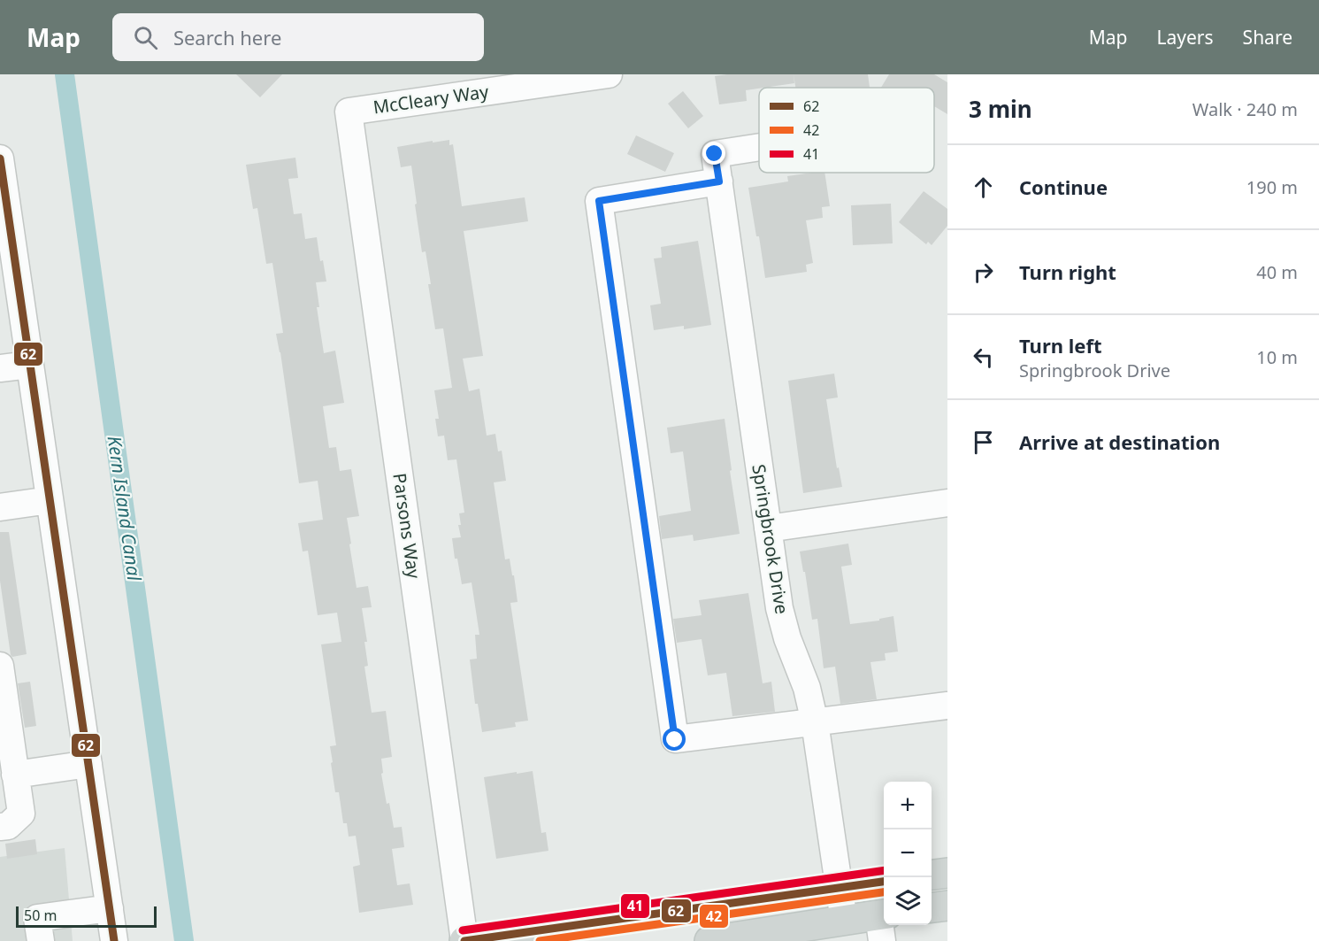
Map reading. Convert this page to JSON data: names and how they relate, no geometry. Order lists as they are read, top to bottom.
{
  "streets": {
    "street": ["McCleary Way", "Parsons Way", "Springbrook Drive"]
  },
  "crossings": [
    ["McCleary Way", "Parsons Way"]
  ],
  "water": ["Kern Island Canal"],
  "lines": ["transit line 62", "transit line 41", "transit line 42"],
  "legend": ["62", "42", "41"],
  "scale_bar": "50 m",
  "page": {
    "header": "Map",
    "search": "Search here",
    "nav": ["Map", "Layers", "Share"],
    "heading": ["3 min", "Walk · 240 m"],
    "list": [
      ["Continue", "190 m"],
      ["Turn right", "40 m"],
      ["Turn left", "Springbrook Drive", "10 m"],
      "Arrive at destination"
    ],
    "map_buttons": ["+", "−"],
    "scale": "50 m"
  }
}
